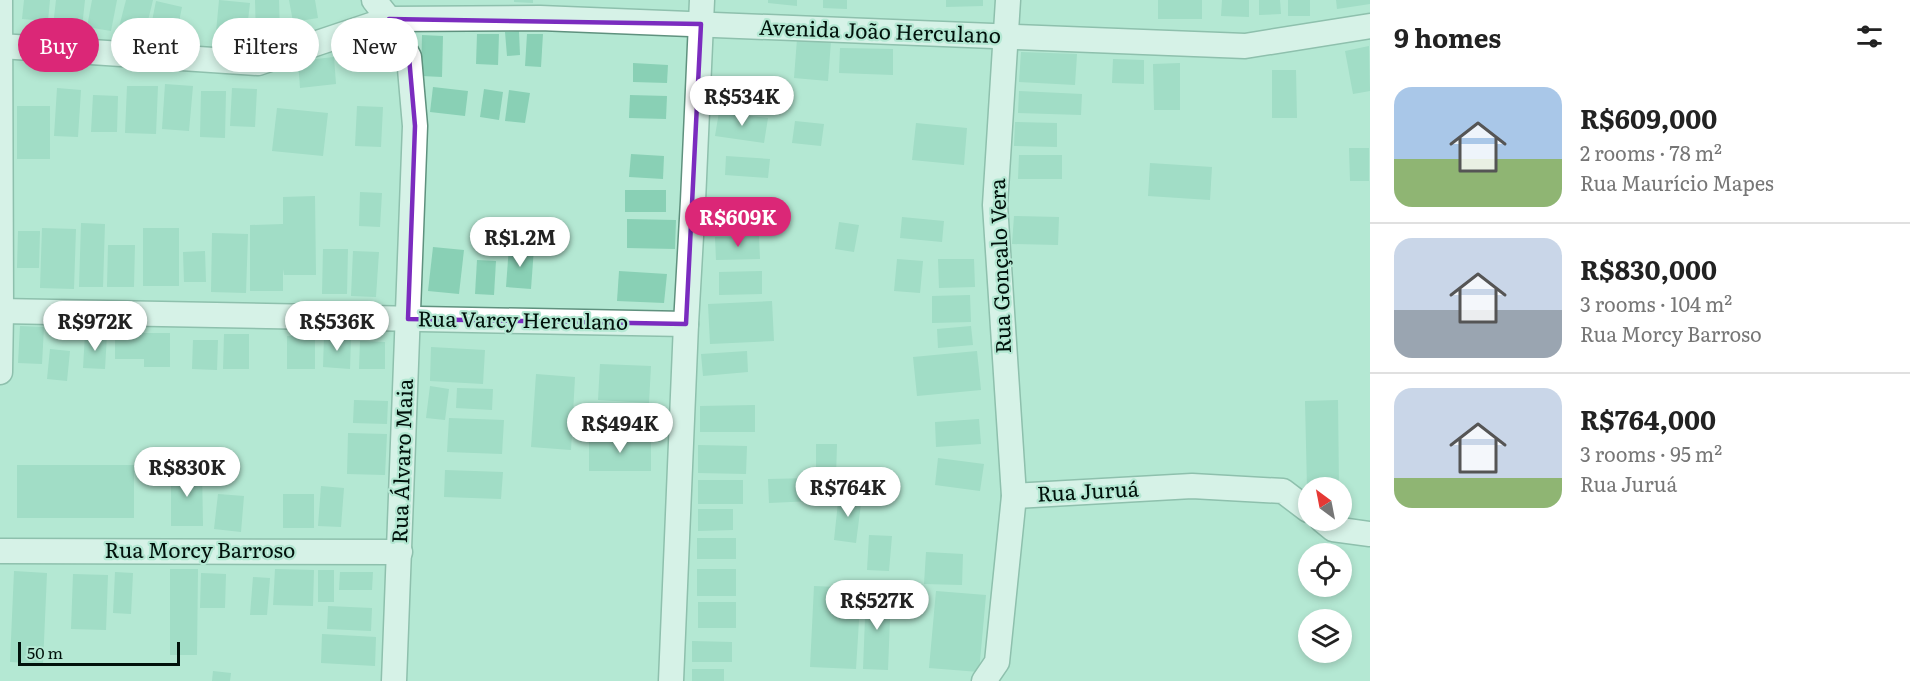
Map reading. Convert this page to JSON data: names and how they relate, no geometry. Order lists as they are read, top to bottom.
{
  "streets": {
    "street": [
      "Avenida João Herculano",
      "Rua Gonçalo Vera",
      "Rua Varcy Herculano",
      "Rua Álvaro Maia",
      "Rua Juruá",
      "Rua Morcy Barroso"
    ]
  },
  "crossings": [
    ["Avenida João Herculano", "Rua Gonçalo Vera"],
    ["Rua Gonçalo Vera", "Rua Juruá"],
    ["Rua Varcy Herculano", "Rua Álvaro Maia"],
    ["Rua Álvaro Maia", "Rua Morcy Barroso"]
  ],
  "scale_bar": "50 m",
  "north": "top left",
  "page": {
    "heading": "9 homes",
    "chip": [
      "Buy",
      "Rent",
      "Filters",
      "New"
    ],
    "list": [
      {
        "name": "R$609,000",
        "note": "2 rooms · 78 m² · Rua Maurício Mapes"
      },
      {
        "name": "R$830,000",
        "note": "3 rooms · 104 m² · Rua Morcy Barroso"
      },
      {
        "name": "R$764,000",
        "note": "3 rooms · 95 m² · Rua Juruá"
      }
    ],
    "price": [
      "R$534K",
      "R$609K",
      "R$1.2M",
      "R$972K",
      "R$536K",
      "R$494K",
      "R$830K",
      "R$764K",
      "R$527K"
    ],
    "scale": "50 m"
  }
}
